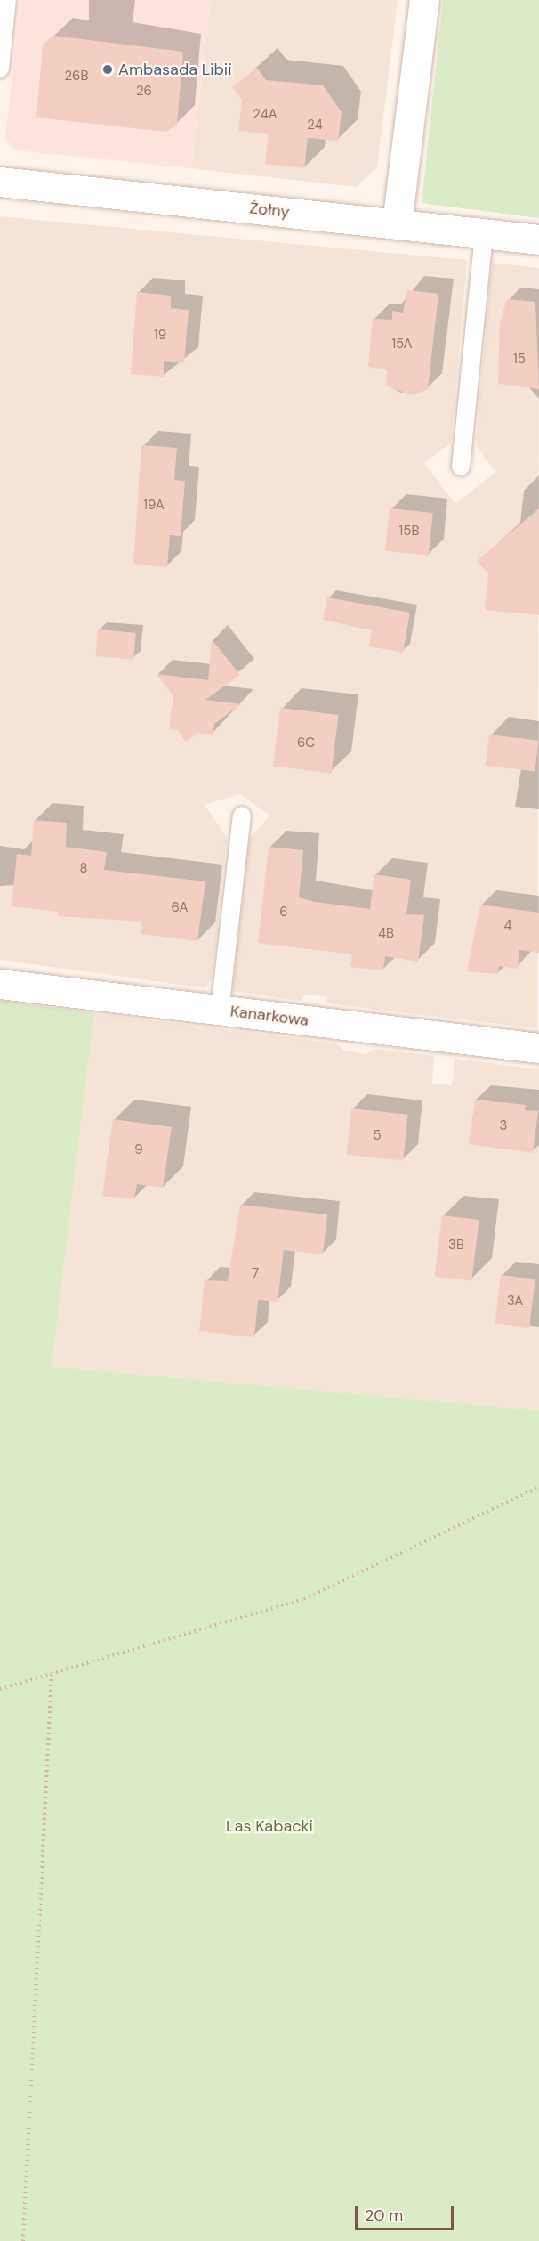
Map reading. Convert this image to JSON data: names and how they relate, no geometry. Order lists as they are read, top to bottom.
{
  "streets": {
    "street": ["Żołny", "Kanarkowa"]
  },
  "parks": ["Las Kabacki"],
  "places": ["Ambasada Libii"],
  "house_numbers": [
    "26B",
    "26",
    "24A",
    "24",
    "19",
    "15A",
    "15",
    "19A",
    "15B",
    "6C",
    "8",
    "6A",
    "6",
    "4",
    "4B",
    "3",
    "5",
    "9",
    "3B",
    "7",
    "3A"
  ],
  "scale_bar": "20 m"
}
